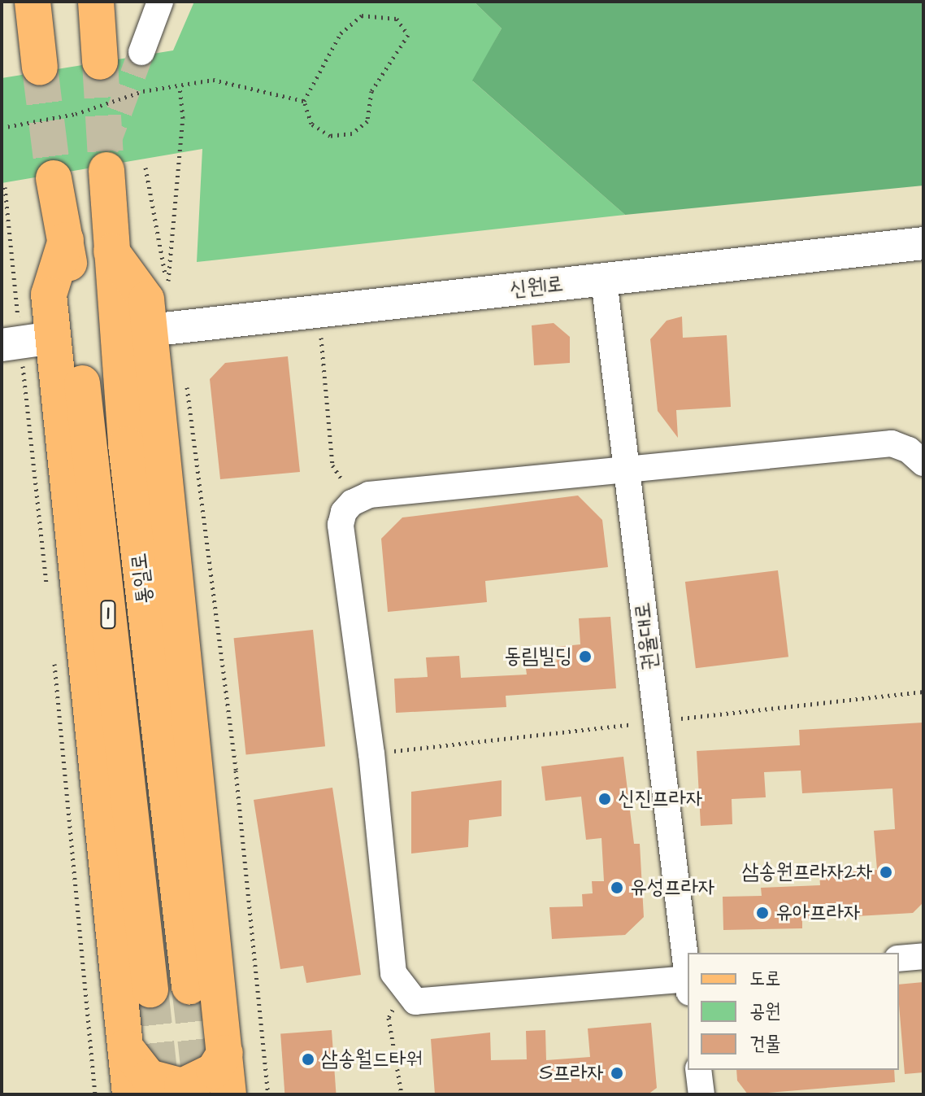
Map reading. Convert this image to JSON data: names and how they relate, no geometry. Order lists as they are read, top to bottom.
{
  "streets": {
    "main road": ["통일로", "1"],
    "street": ["신원1로", "권율대로"]
  },
  "crossings": [
    ["신원1로", "권율대로"]
  ],
  "places": [
    "동림빌딩",
    "신진프라자",
    "삼송원프라자2차",
    "유성프라자",
    "유아프라자",
    "삼송월드타워",
    "S프라자"
  ],
  "legend": ["도로", "공원", "건물"]
}
